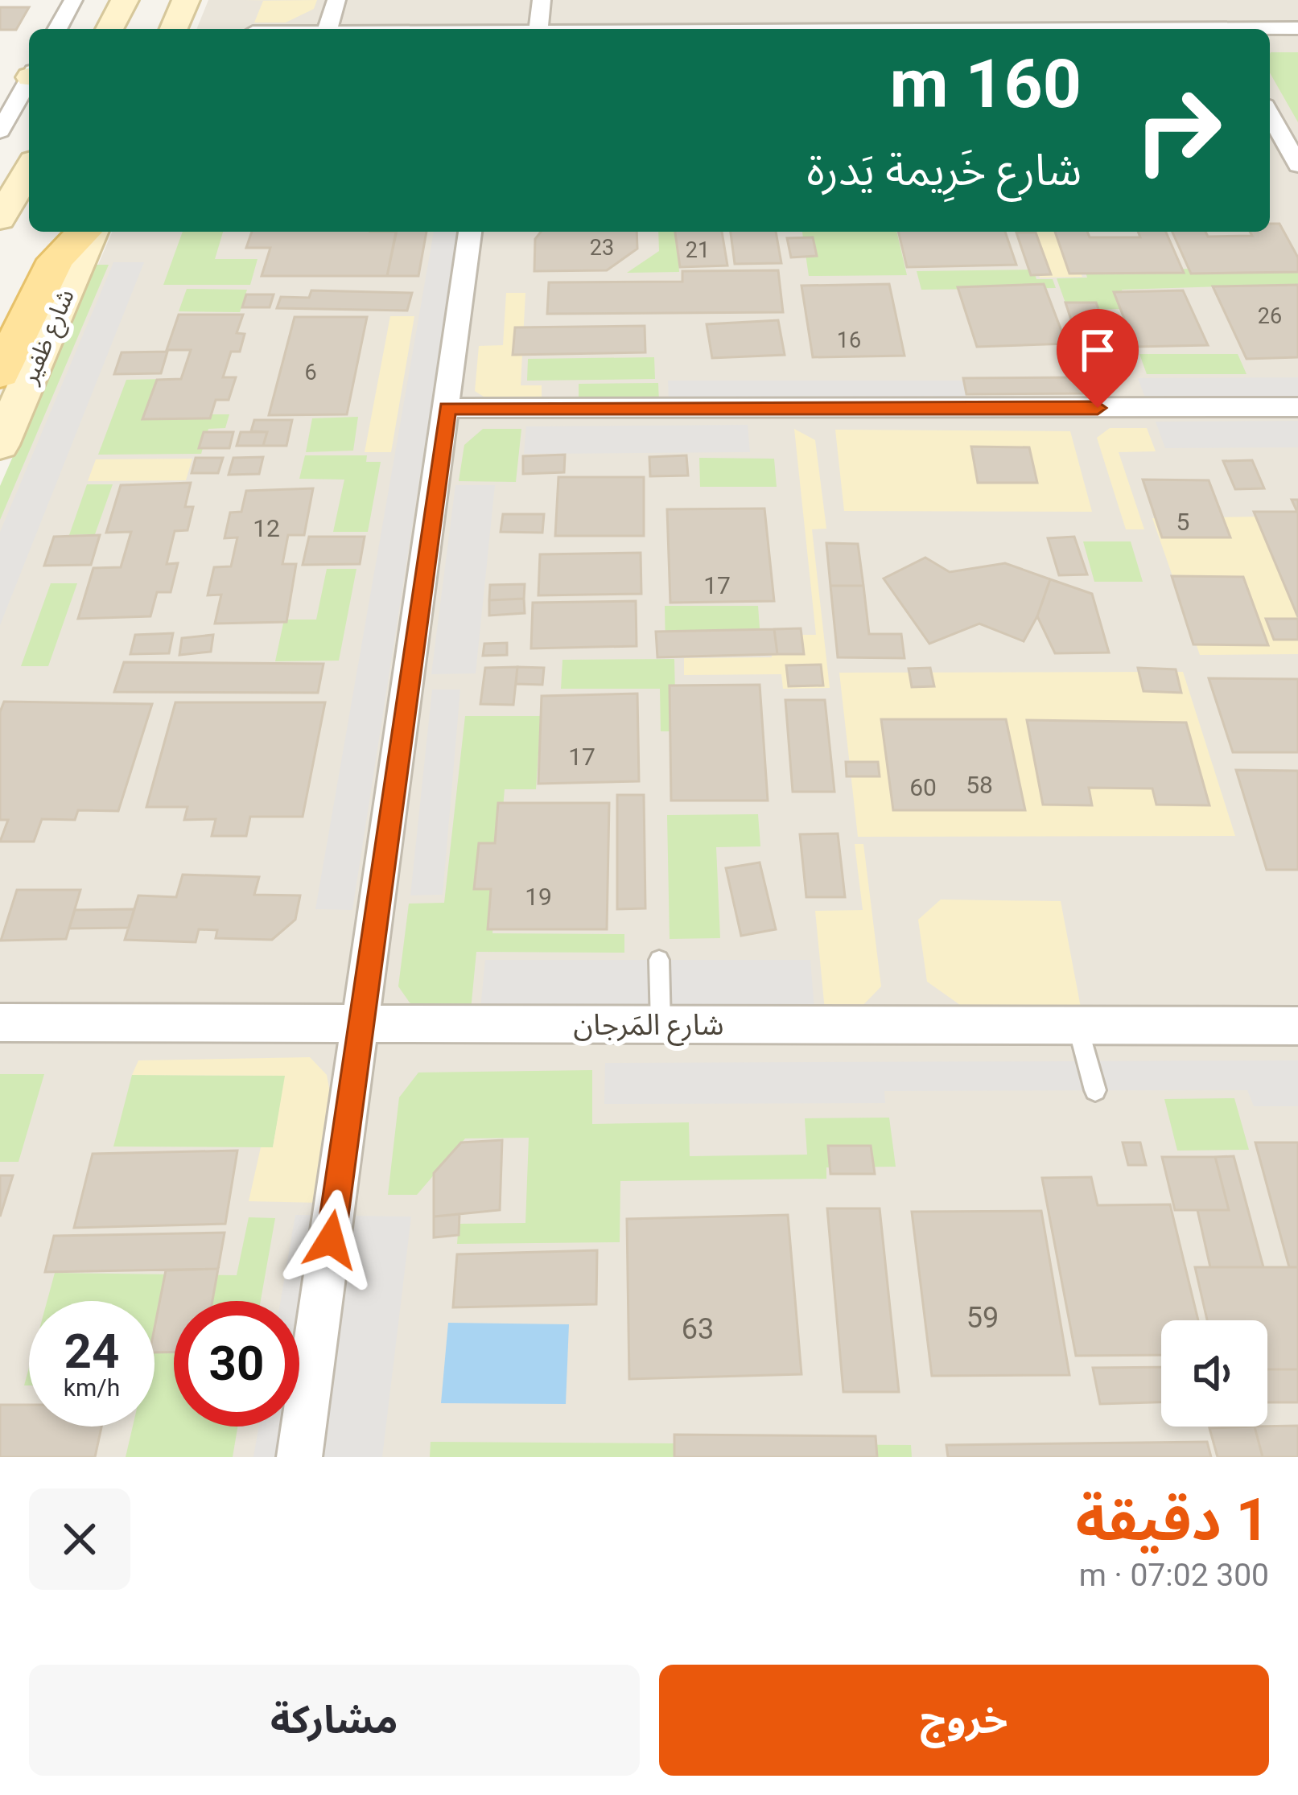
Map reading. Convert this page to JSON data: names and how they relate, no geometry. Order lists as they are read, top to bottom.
{
  "streets": {
    "main road": ["شارع ظفير"],
    "street": ["شارع المَرجان"]
  },
  "house_numbers": [
    "23",
    "21",
    "26",
    "16",
    "6",
    "5",
    "12",
    "17",
    "17",
    "58",
    "60",
    "19",
    "59",
    "63"
  ],
  "page": {
    "turn": ["160 m", "شارع خَرِيمة يَدرة"],
    "speed": "24 km/h",
    "limit": "30",
    "heading": ["1 دقيقة", "300 m · 07:02"],
    "buttons": ["خروج", "مشاركة"]
  }
}
